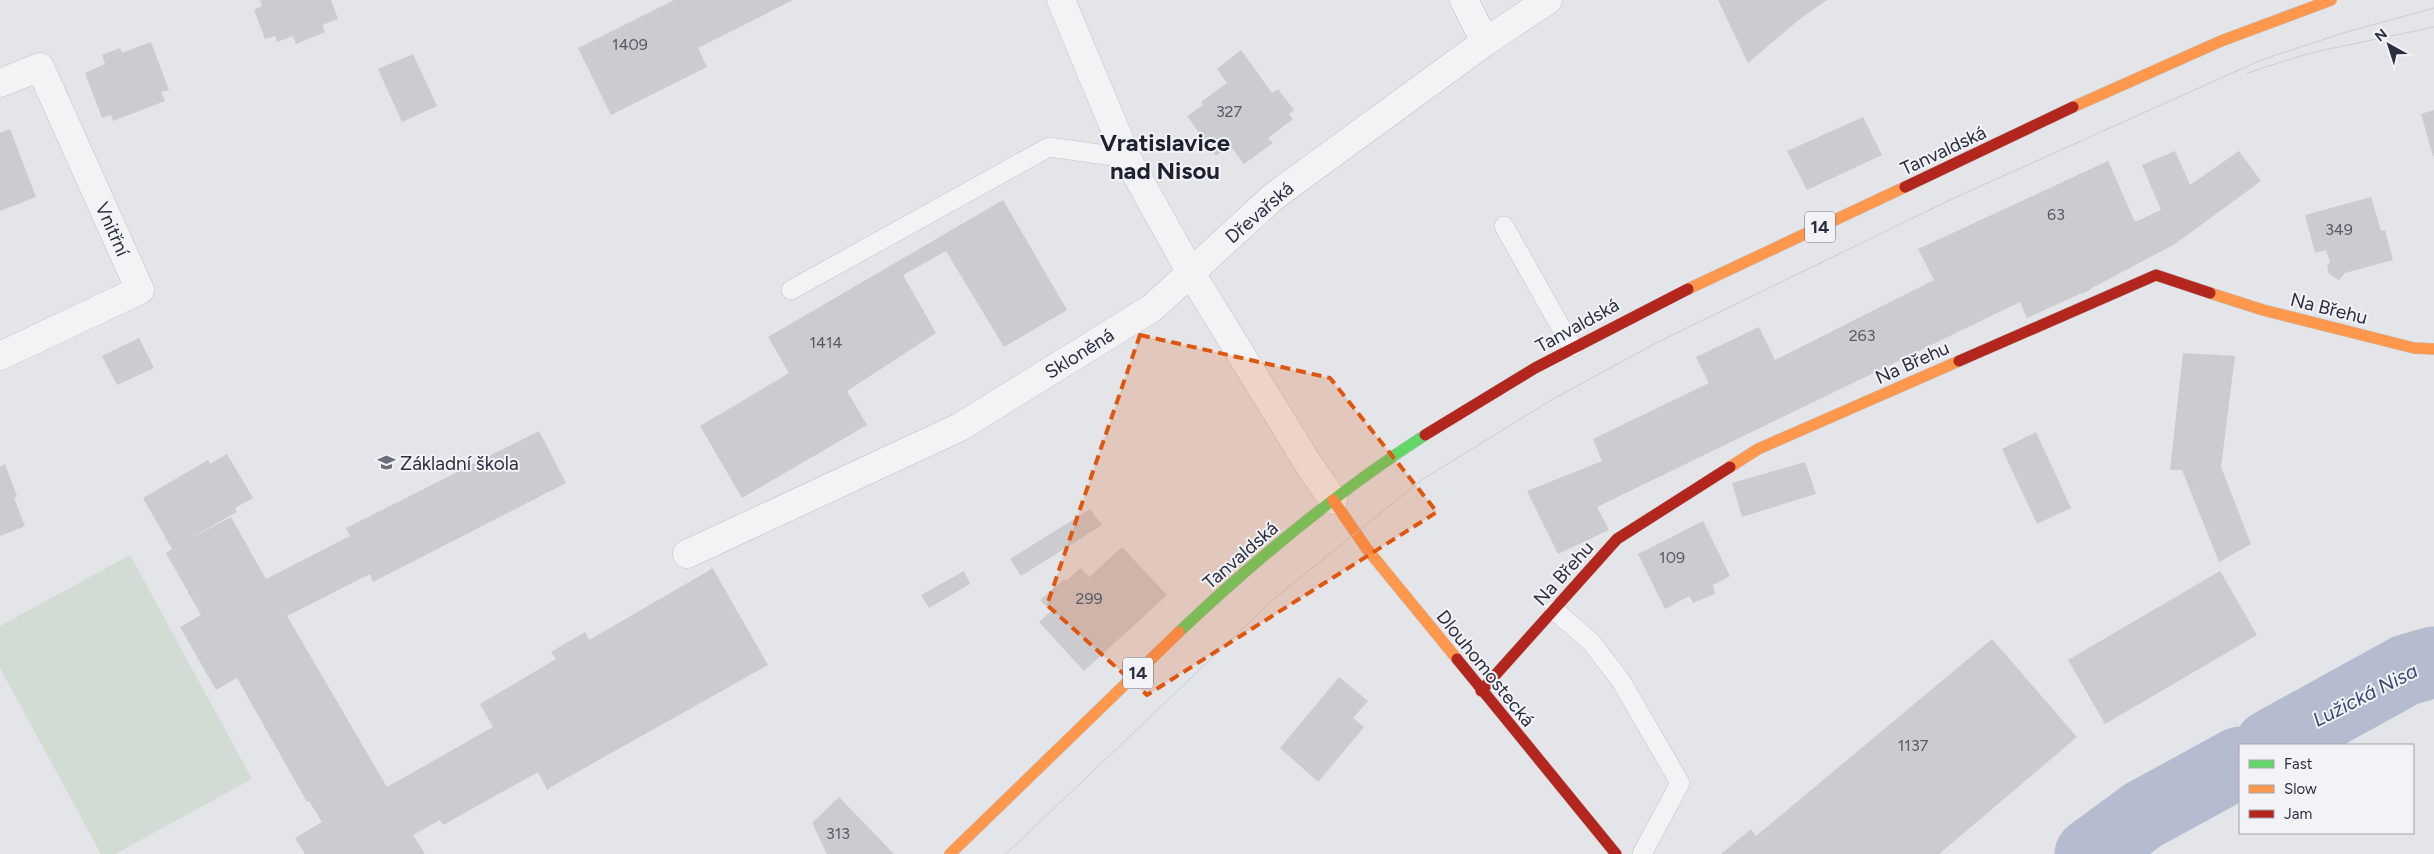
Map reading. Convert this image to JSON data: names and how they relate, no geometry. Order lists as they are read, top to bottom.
{
  "streets": {
    "main road": [
      "Tanvaldská",
      "14",
      "Na Břehu",
      "Dlouhomostecká"
    ],
    "street": ["Dřevařská", "Vnitřní", "Skloněná"]
  },
  "crossings": [
    ["Tanvaldská", "Dlouhomostecká"],
    ["Dřevařská", "Skloněná"],
    ["Na Břehu", "Dlouhomostecká"]
  ],
  "districts": ["Vratislavice nad Nisou"],
  "water": ["Lužická Nisa"],
  "places": {
    "school or university": ["Základní škola"]
  },
  "house_numbers": [
    "1409",
    "327",
    "63",
    "349",
    "263",
    "1414",
    "109",
    "299",
    "1137",
    "313"
  ],
  "legend": ["Fast", "Slow", "Jam"],
  "north": "top left"
}
